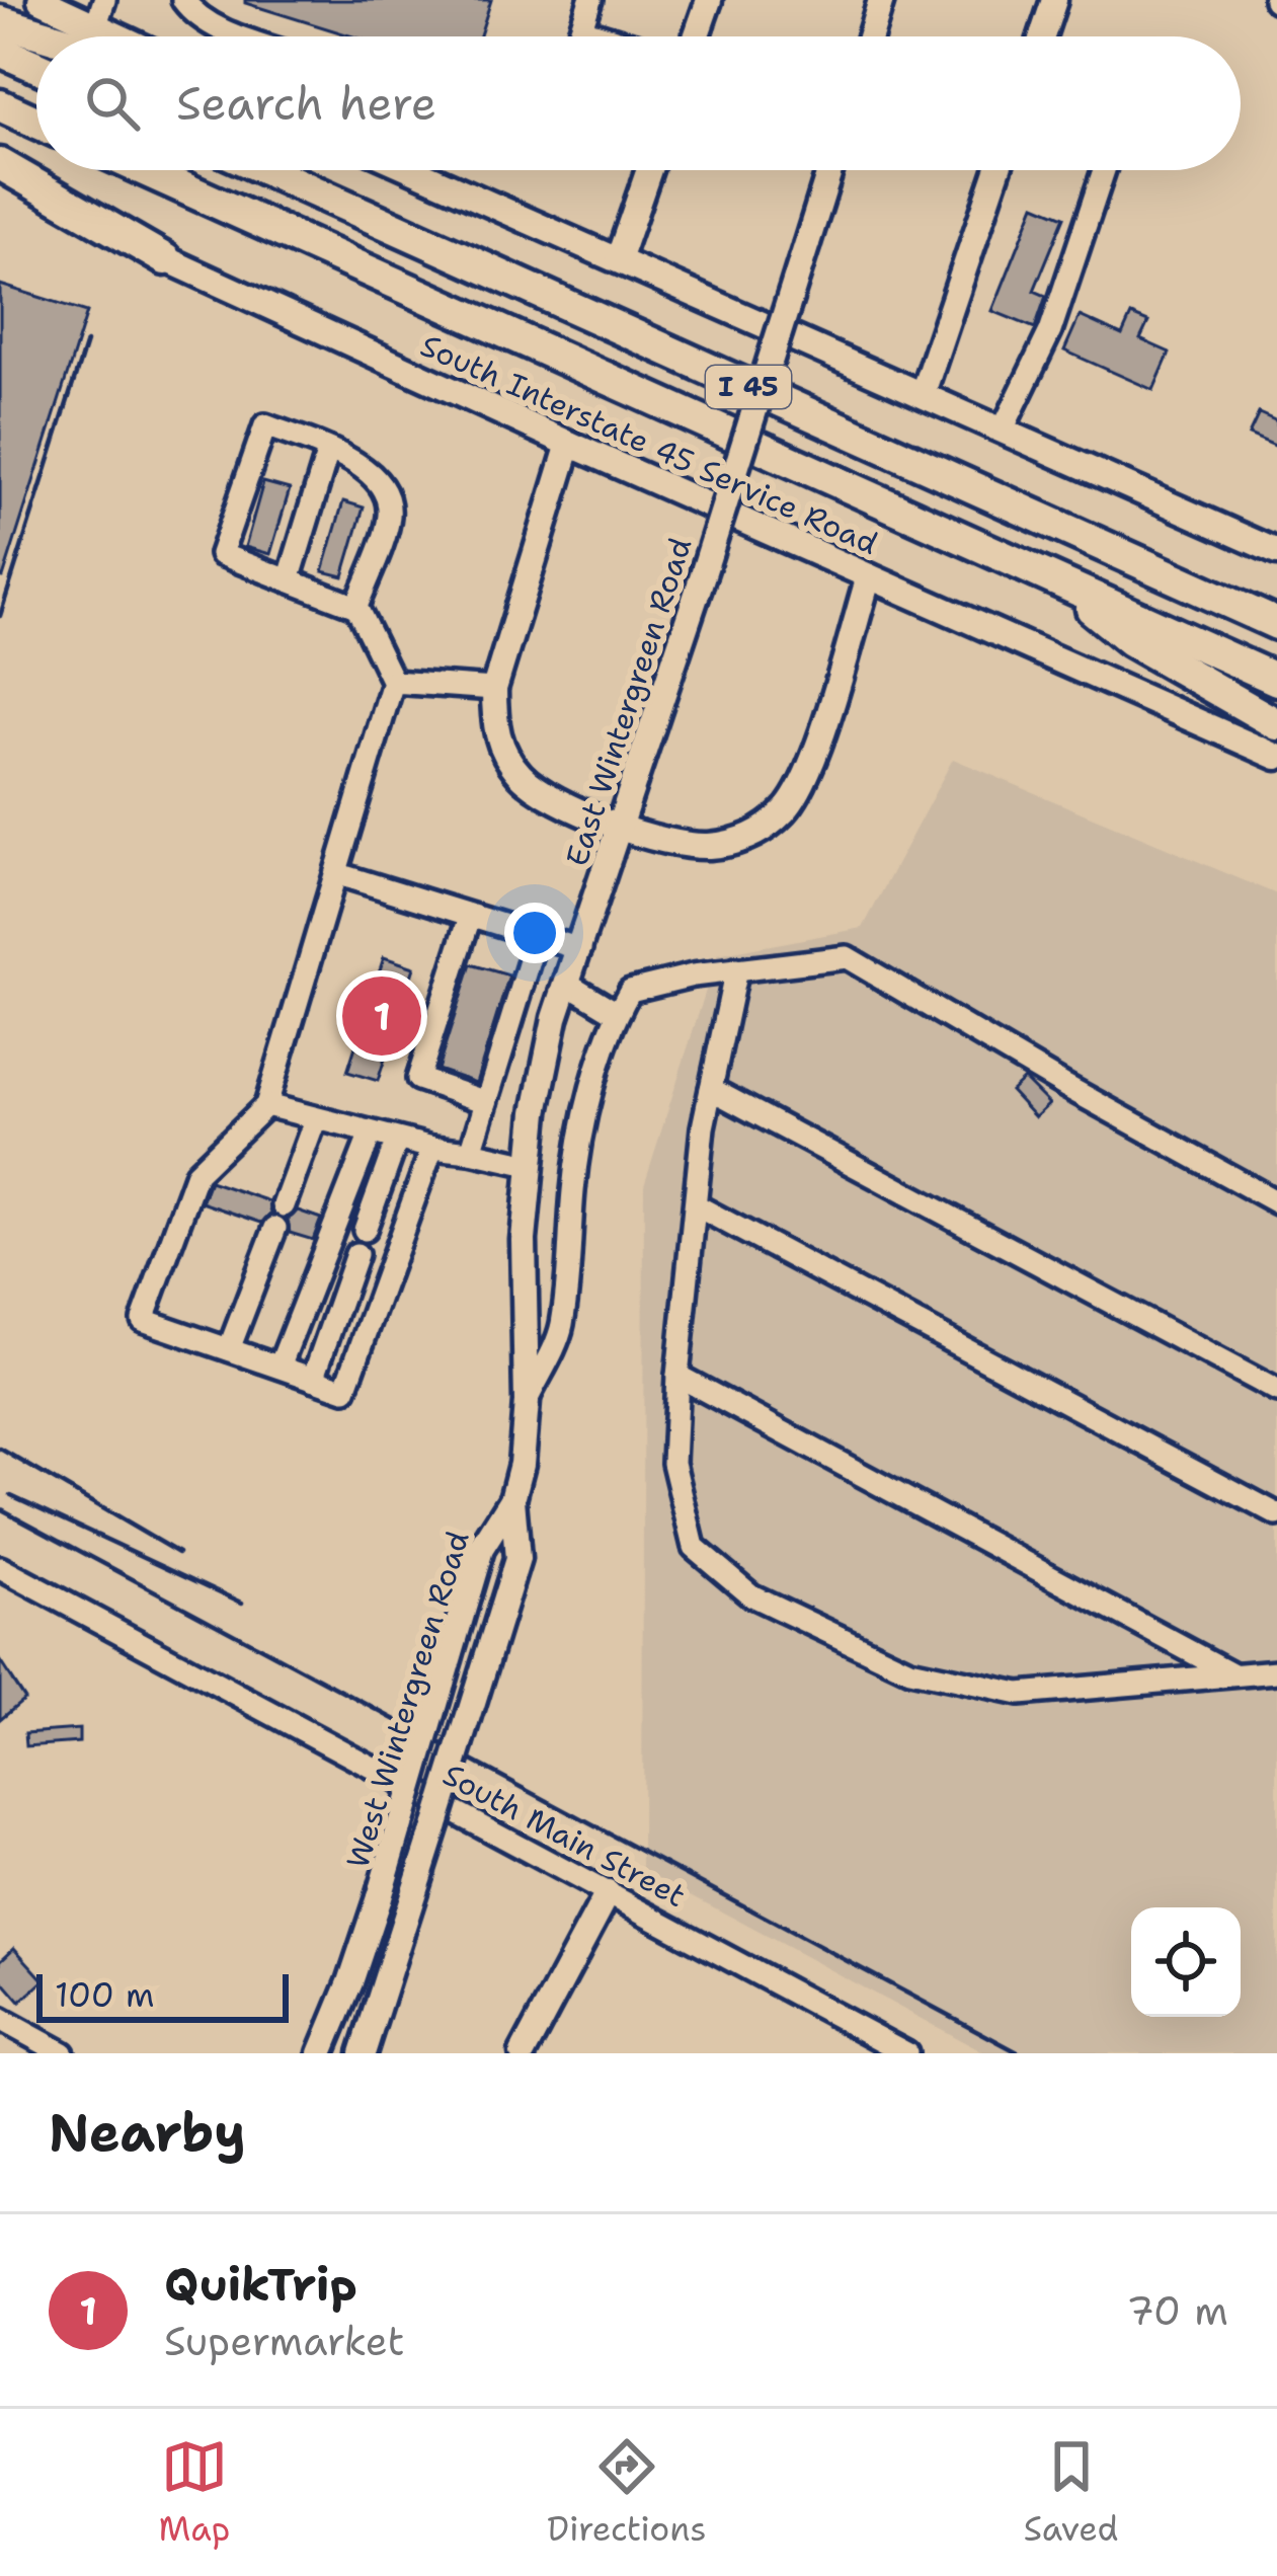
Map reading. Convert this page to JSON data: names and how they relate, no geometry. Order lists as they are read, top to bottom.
{
  "streets": {
    "highway": ["I 45"],
    "main road": ["South Interstate 45 Service Road", "East Wintergreen Road", "West Wintergreen Road"],
    "street": ["South Main Street"]
  },
  "crossings": [
    ["South Interstate 45 Service Road", "East Wintergreen Road"],
    ["East Wintergreen Road", "West Wintergreen Road"]
  ],
  "scale_bar": "100 m",
  "page": {
    "search": "Search here",
    "pins": "1",
    "scale": "100 m",
    "heading": "Nearby",
    "list": [
      {
        "mark": "1",
        "name": "QuikTrip",
        "note": "Supermarket",
        "value": "70 m"
      }
    ],
    "nav": ["Map", "Directions", "Saved"]
  }
}
